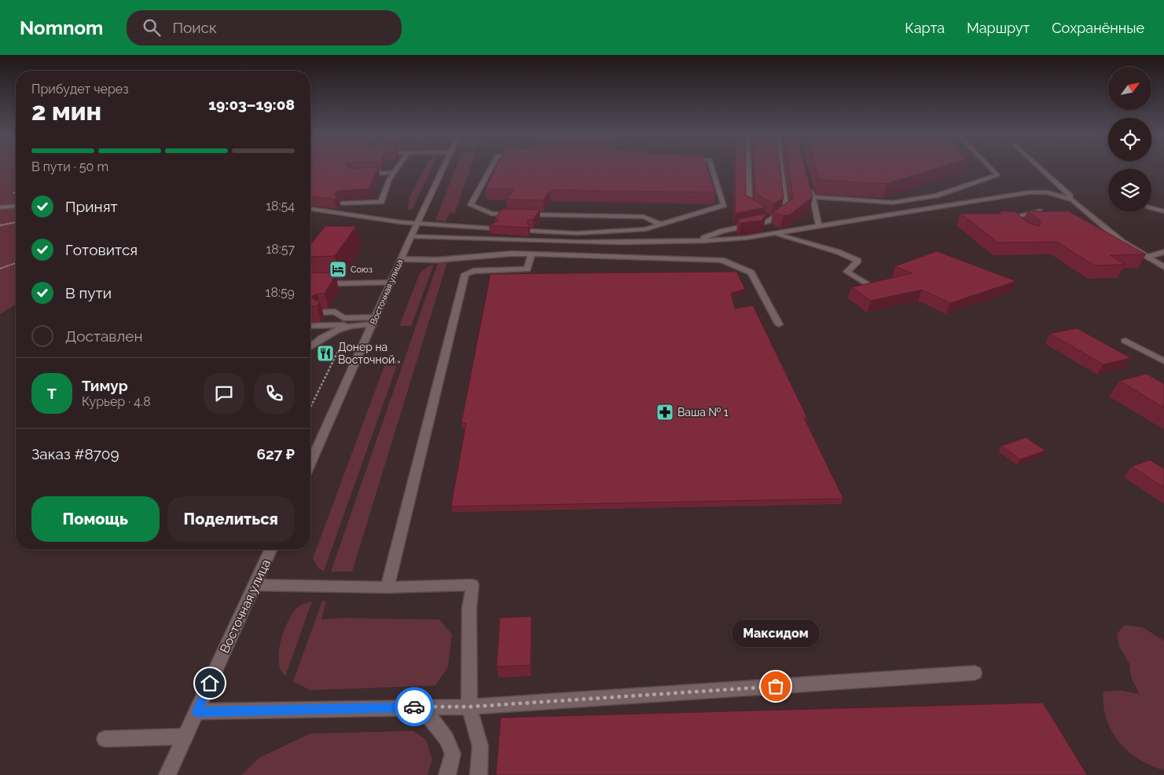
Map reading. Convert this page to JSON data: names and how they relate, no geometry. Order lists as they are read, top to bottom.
{
  "streets": {
    "street": ["Восточная улица"]
  },
  "places": {
    "hotel": ["Союз"],
    "restaurant": ["Донер на Восточной"],
    "pharmacy": ["Ваша № 1"],
    "other": ["Максидом"]
  },
  "north": "top right",
  "page": {
    "header": "Nomnom",
    "search": "Поиск",
    "nav": ["Карта", "Маршрут", "Сохранённые"],
    "heading": ["2 мин", "Прибудет через", "19:03–19:08"],
    "panel": [
      "Тимур",
      "Курьер · 4.8",
      "Заказ #8709",
      "627 ₽"
    ],
    "bar": "В пути · 50 m",
    "list": [
      ["Принят", "18:54"],
      ["Готовится", "18:57"],
      ["В пути", "18:59"],
      "Доставлен"
    ],
    "round": "Т",
    "buttons": ["Помощь", "Поделиться"],
    "bubble": "Максидом"
  }
}
